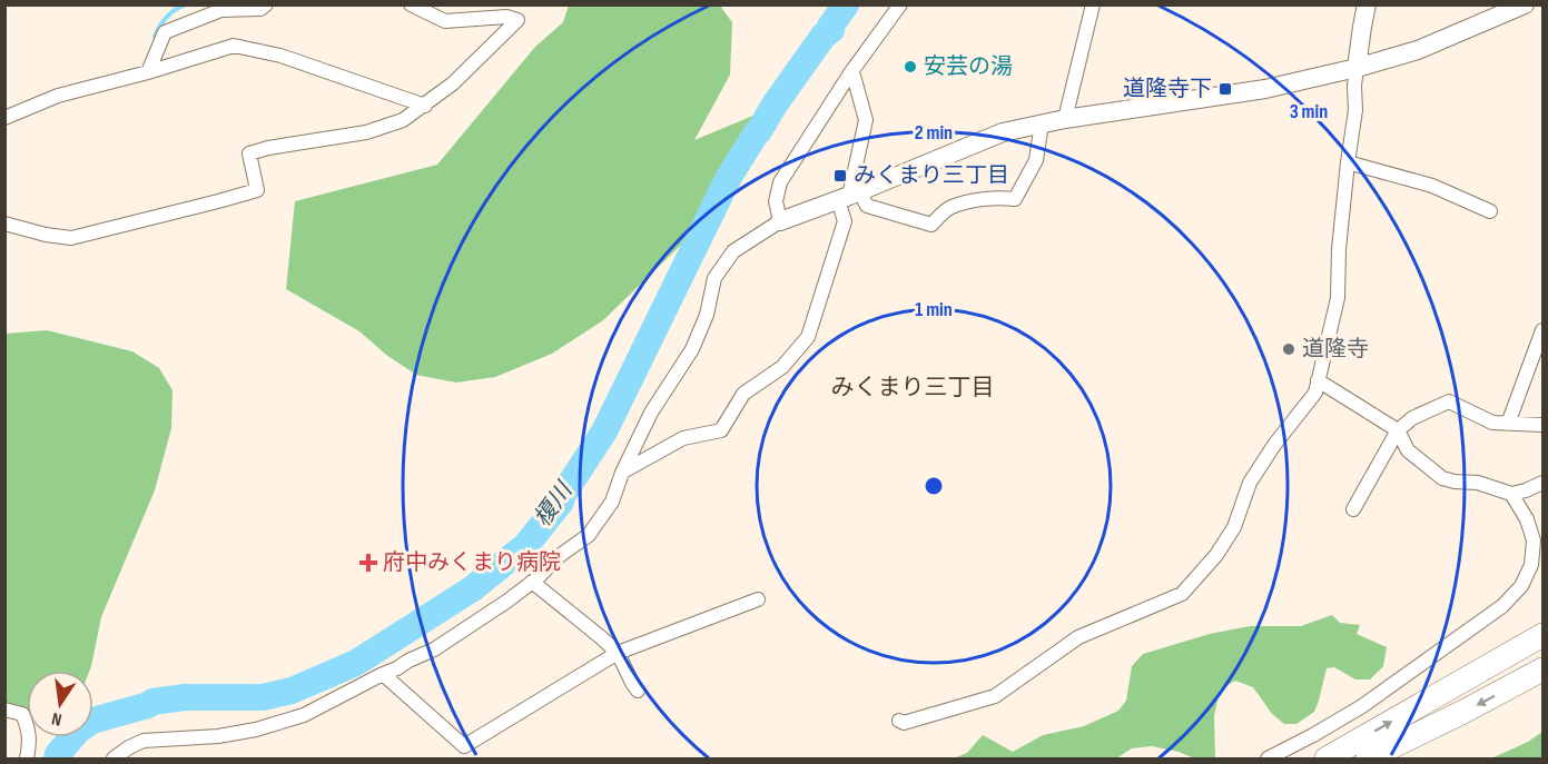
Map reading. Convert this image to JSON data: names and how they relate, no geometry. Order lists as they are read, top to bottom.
{
  "districts": ["みくまり三丁目"],
  "water": ["榎川"],
  "places": {
    "other": ["安芸の湯", "道隆寺"],
    "transit": ["道隆寺下", "みくまり三丁目"],
    "health": ["府中みくまり病院"]
  },
  "north": "bottom",
  "rings": ["3 min", "2 min", "1 min"]
}
